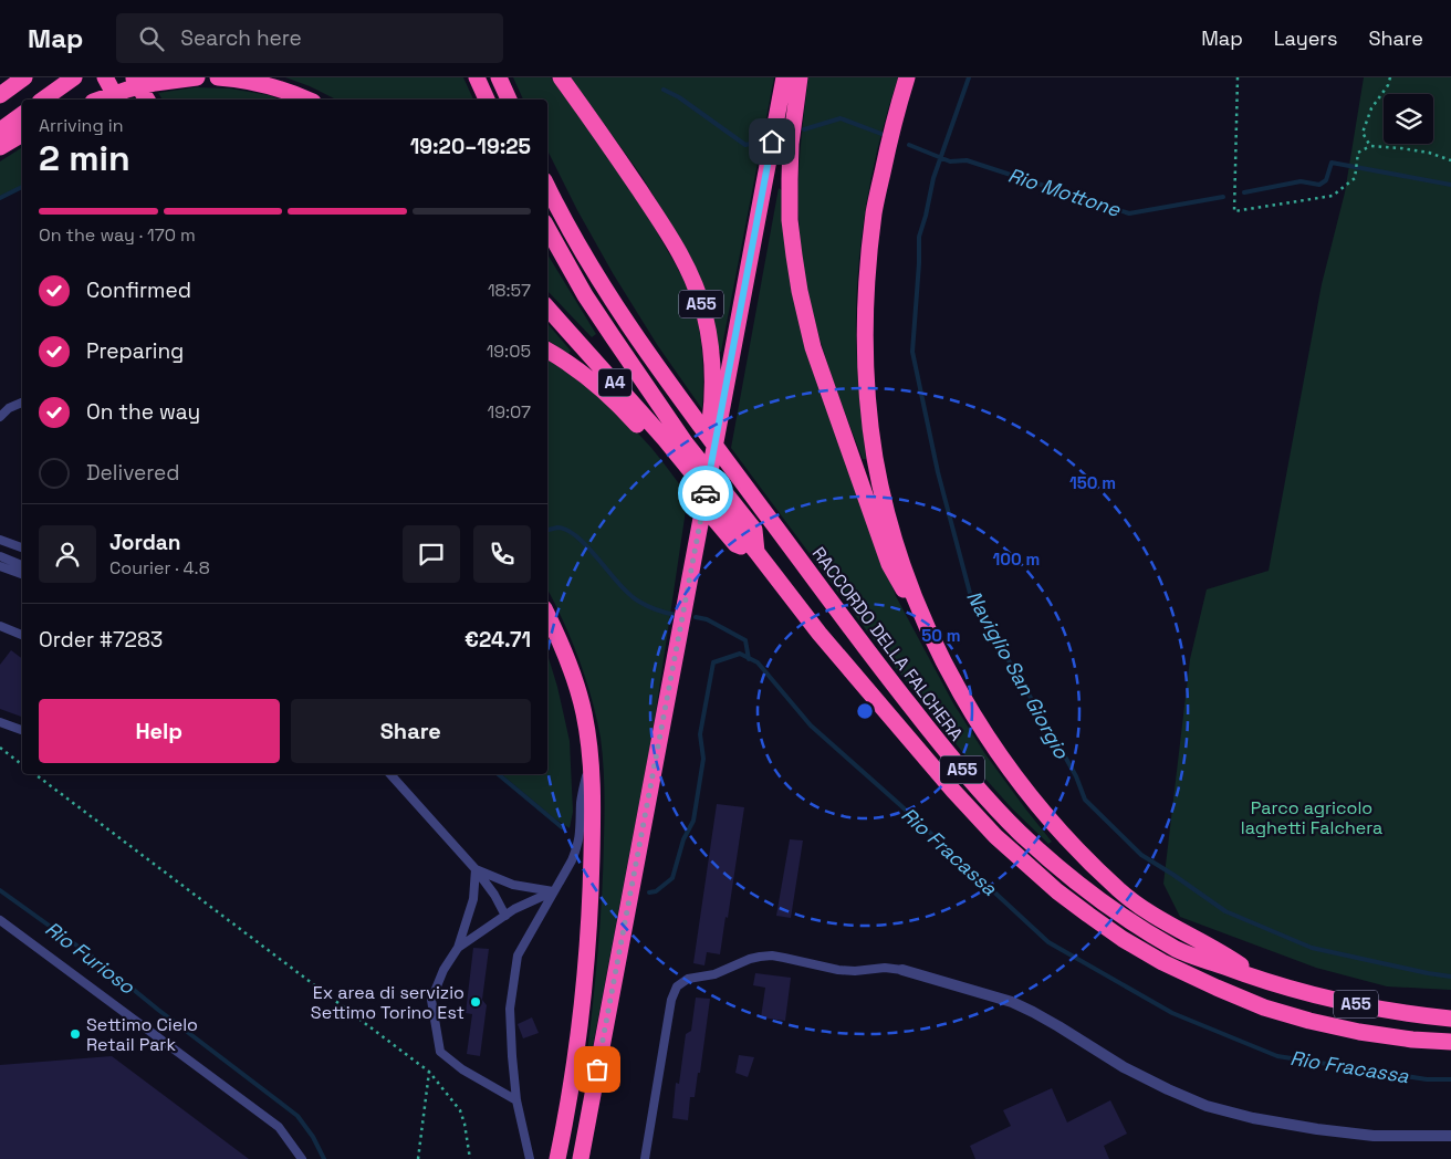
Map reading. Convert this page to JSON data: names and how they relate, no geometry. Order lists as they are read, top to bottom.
{
  "streets": {
    "highway": ["A55", "A4", "RACCORDO DELLA FALCHERA"]
  },
  "crossings": [
    ["A55", "A4"]
  ],
  "water": [
    "Rio Mottone",
    "Naviglio San Giorgio",
    "Rio Fracassa",
    "Rio Furioso"
  ],
  "parks": ["Parco agricolo laghetti Falchera"],
  "places": ["Ex area di servizio Settimo Torino Est", "Settimo Cielo Retail Park"],
  "page": {
    "header": "Map",
    "search": "Search here",
    "nav": ["Map", "Layers", "Share"],
    "heading": ["2 min", "Arriving in", "19:20–19:25"],
    "panel": [
      "Jordan",
      "Courier · 4.8",
      "Order #7283",
      "€24.71"
    ],
    "bar": "On the way · 170 m",
    "list": [
      ["Confirmed", "18:57"],
      ["Preparing", "19:05"],
      ["On the way", "19:07"],
      "Delivered"
    ],
    "buttons": ["Help", "Share"]
  },
  "rings": ["150 m", "100 m", "50 m"]
}
